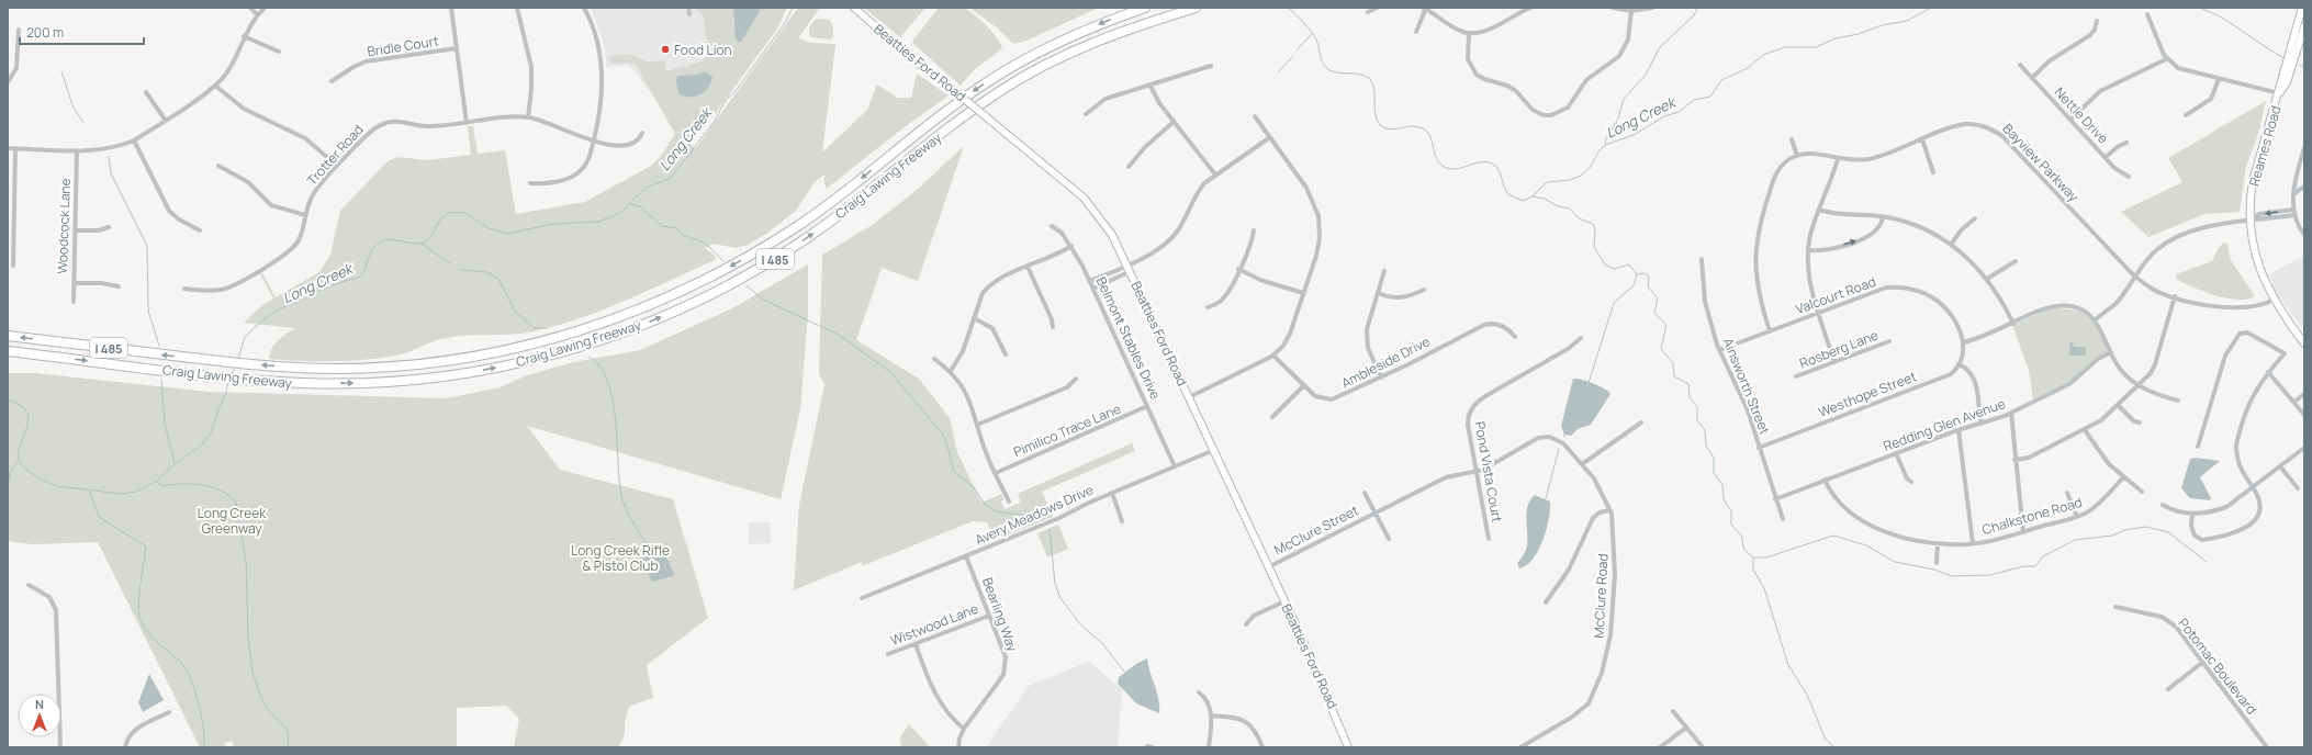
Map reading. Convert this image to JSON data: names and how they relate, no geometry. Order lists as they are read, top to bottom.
{
  "streets": {
    "highway": ["Craig Lawing Freeway", "I 485"],
    "main road": ["Beatties Ford Road", "Reames Road"],
    "street": [
      "Bridle Court",
      "Nettle Drive",
      "Trotter Road",
      "Bayview Parkway",
      "Woodcock Lane",
      "Valcourt Road",
      "Belmont Stables Drive",
      "Rosberg Lane",
      "Ambleside Drive",
      "Ainsworth Street",
      "Westhope Street",
      "Redding Glen Avenue",
      "Pimilico Trace Lane",
      "Pond Vista Court",
      "Avery Meadows Drive",
      "Chalkstone Road",
      "McClure Street",
      "McClure Road",
      "Bearling Way",
      "Wistwood Lane",
      "Potomac Boulevard"
    ]
  },
  "crossings": [
    ["Beatties Ford Road", "Avery Meadows Drive"],
    ["Beatties Ford Road", "McClure Street"],
    ["Reames Road", "Bayview Parkway"],
    ["Valcourt Road", "Ainsworth Street"],
    ["Belmont Stables Drive", "Pimilico Trace Lane"],
    ["Belmont Stables Drive", "Avery Meadows Drive"],
    ["Ainsworth Street", "Westhope Street"],
    ["Ainsworth Street", "Redding Glen Avenue"],
    ["Redding Glen Avenue", "Chalkstone Road"],
    ["Pond Vista Court", "McClure Road"],
    ["Avery Meadows Drive", "Bearling Way"],
    ["McClure Street", "McClure Road"],
    ["Bearling Way", "Wistwood Lane"]
  ],
  "water": ["Long Creek"],
  "parks": ["Long Creek Greenway", "Long Creek Rifle & Pistol Club"],
  "places": ["Food Lion"],
  "scale_bar": "200 m",
  "north": "top"
}
